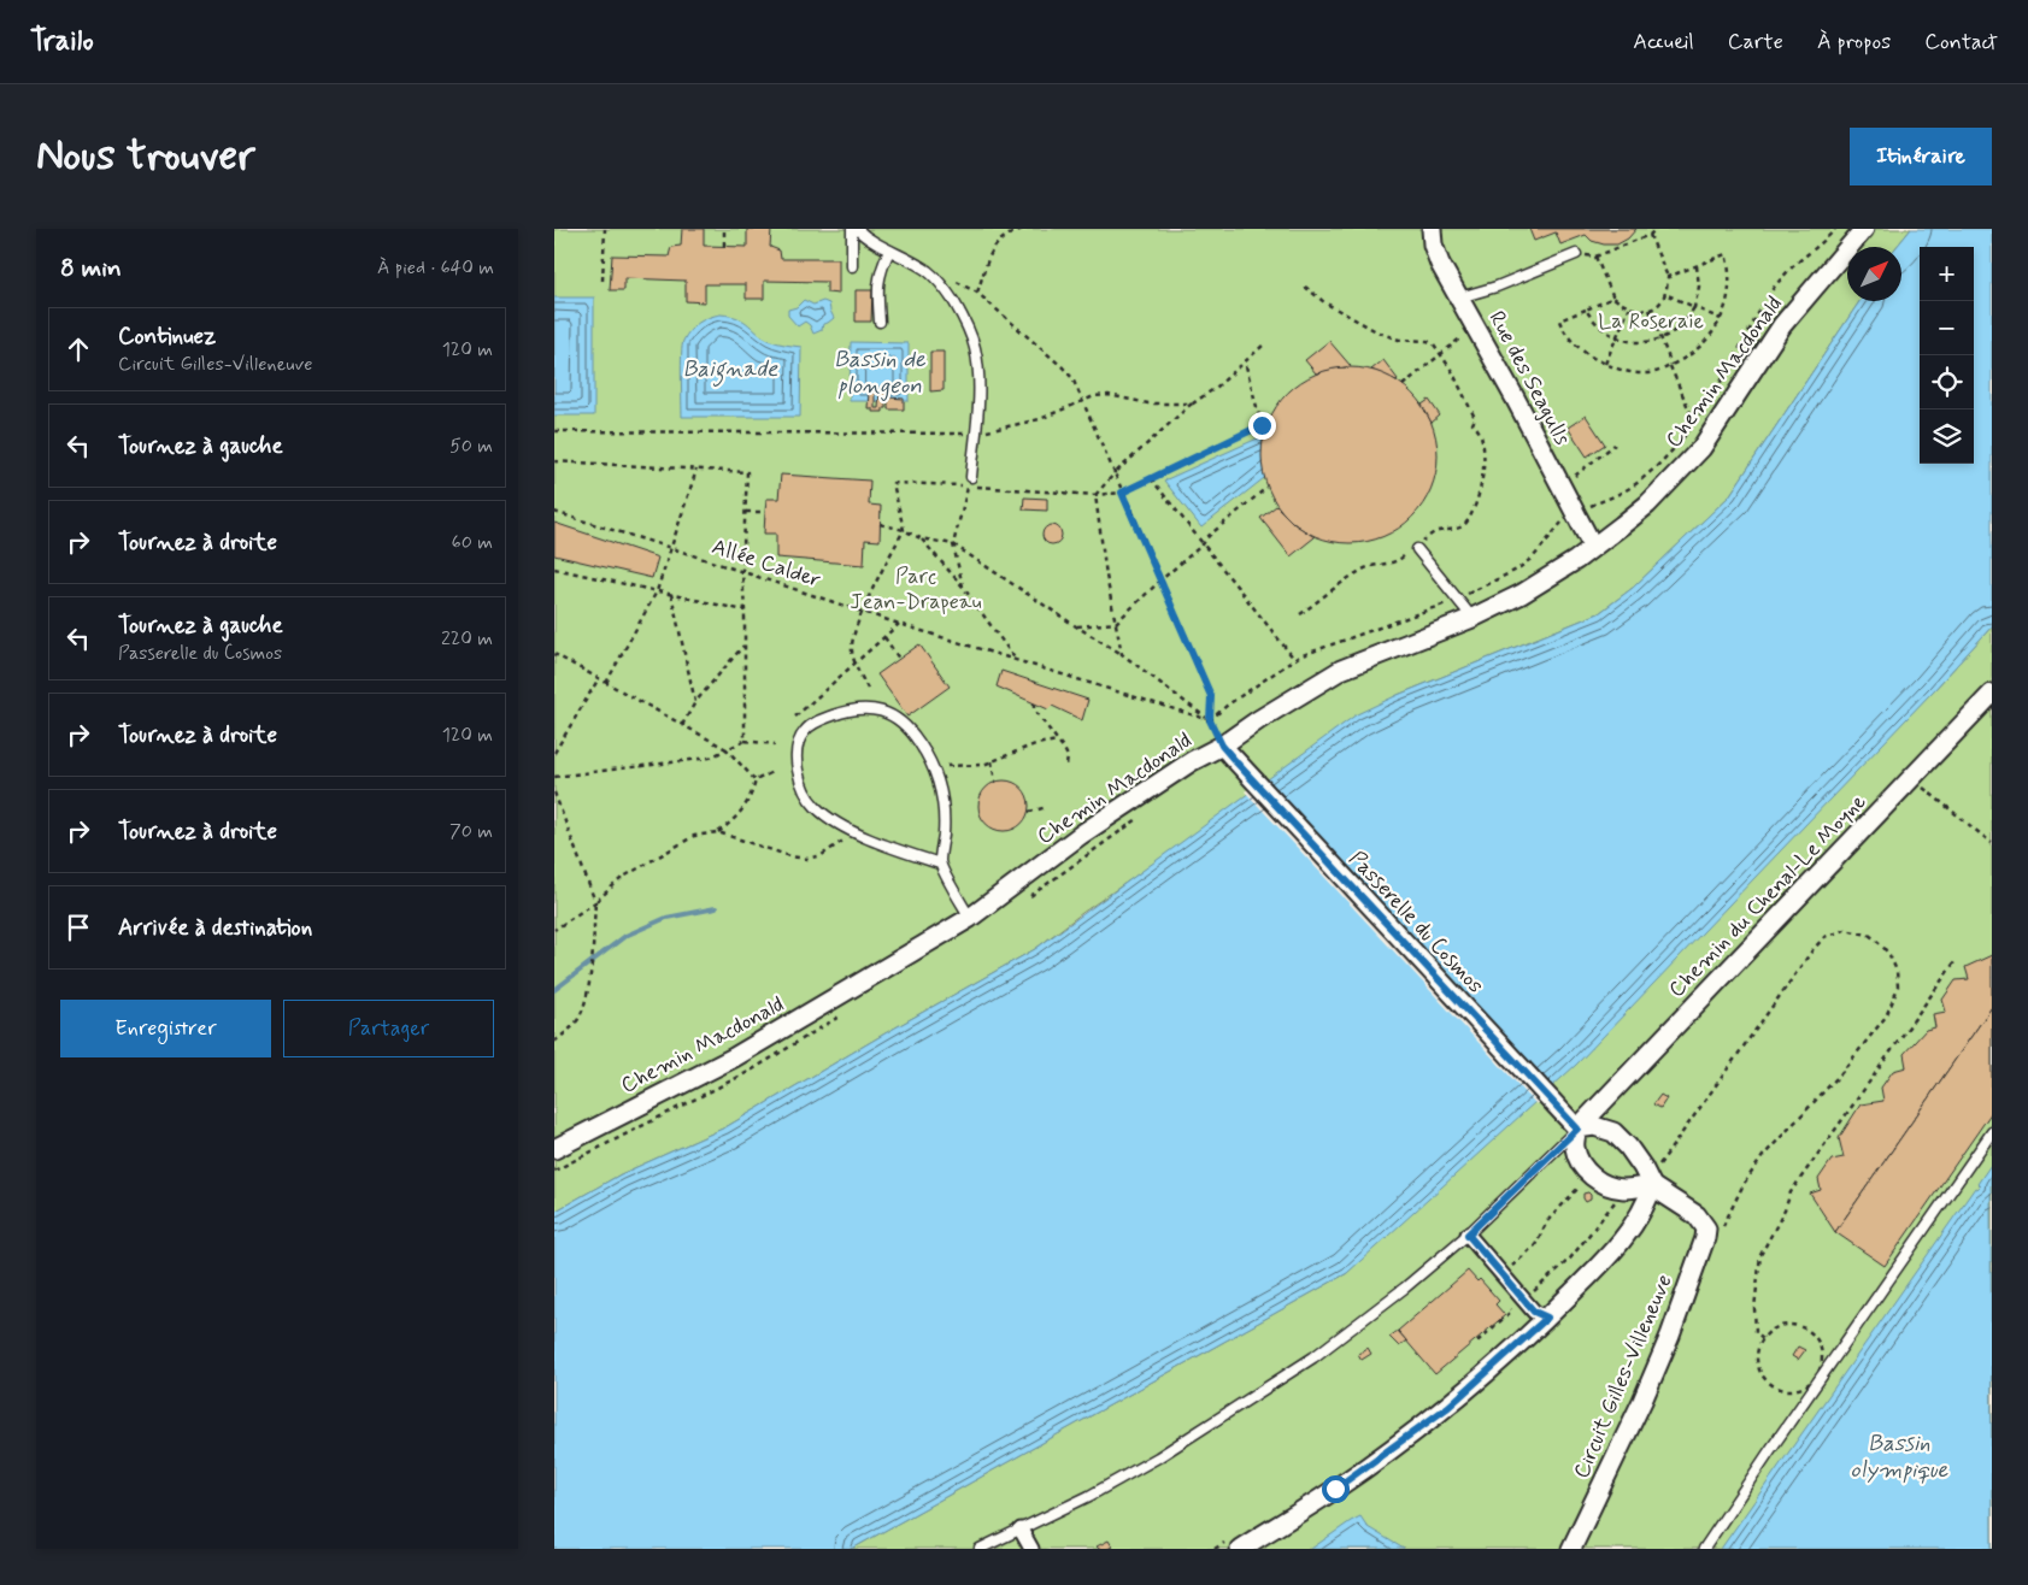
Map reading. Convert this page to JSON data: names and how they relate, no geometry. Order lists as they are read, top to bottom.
{
  "streets": {
    "street": [
      "Chemin Macdonald",
      "Rue des Seagulls",
      "Chemin du Chenal-Le Moyne",
      "Passerelle du Cosmos",
      "Circuit Gilles-Villeneuve"
    ],
    "path": ["Allée Calder"]
  },
  "crossings": [
    ["Chemin Macdonald", "Rue des Seagulls"],
    ["Chemin Macdonald", "Passerelle du Cosmos"],
    ["Chemin du Chenal-Le Moyne", "Passerelle du Cosmos"]
  ],
  "water": ["Bassin de plongeon", "Baignade", "Bassin olympique"],
  "parks": ["La Roseraie", "Parc Jean-Drapeau"],
  "north": "top right",
  "page": {
    "header": "Trailo",
    "nav": [
      "Accueil",
      "Carte",
      "À propos",
      "Contact"
    ],
    "buttons": [
      "Itinéraire",
      ["Enregistrer", "Partager"]
    ],
    "title": "Nous trouver",
    "heading": ["8 min", "À pied · 640 m"],
    "map_buttons": ["+", "−"],
    "list": [
      ["Continuez", "Circuit Gilles-Villeneuve", "120 m"],
      ["Tournez à gauche", "50 m"],
      ["Tournez à droite", "60 m"],
      ["Tournez à gauche", "Passerelle du Cosmos", "220 m"],
      ["Tournez à droite", "120 m"],
      ["Tournez à droite", "70 m"],
      "Arrivée à destination"
    ]
  }
}
